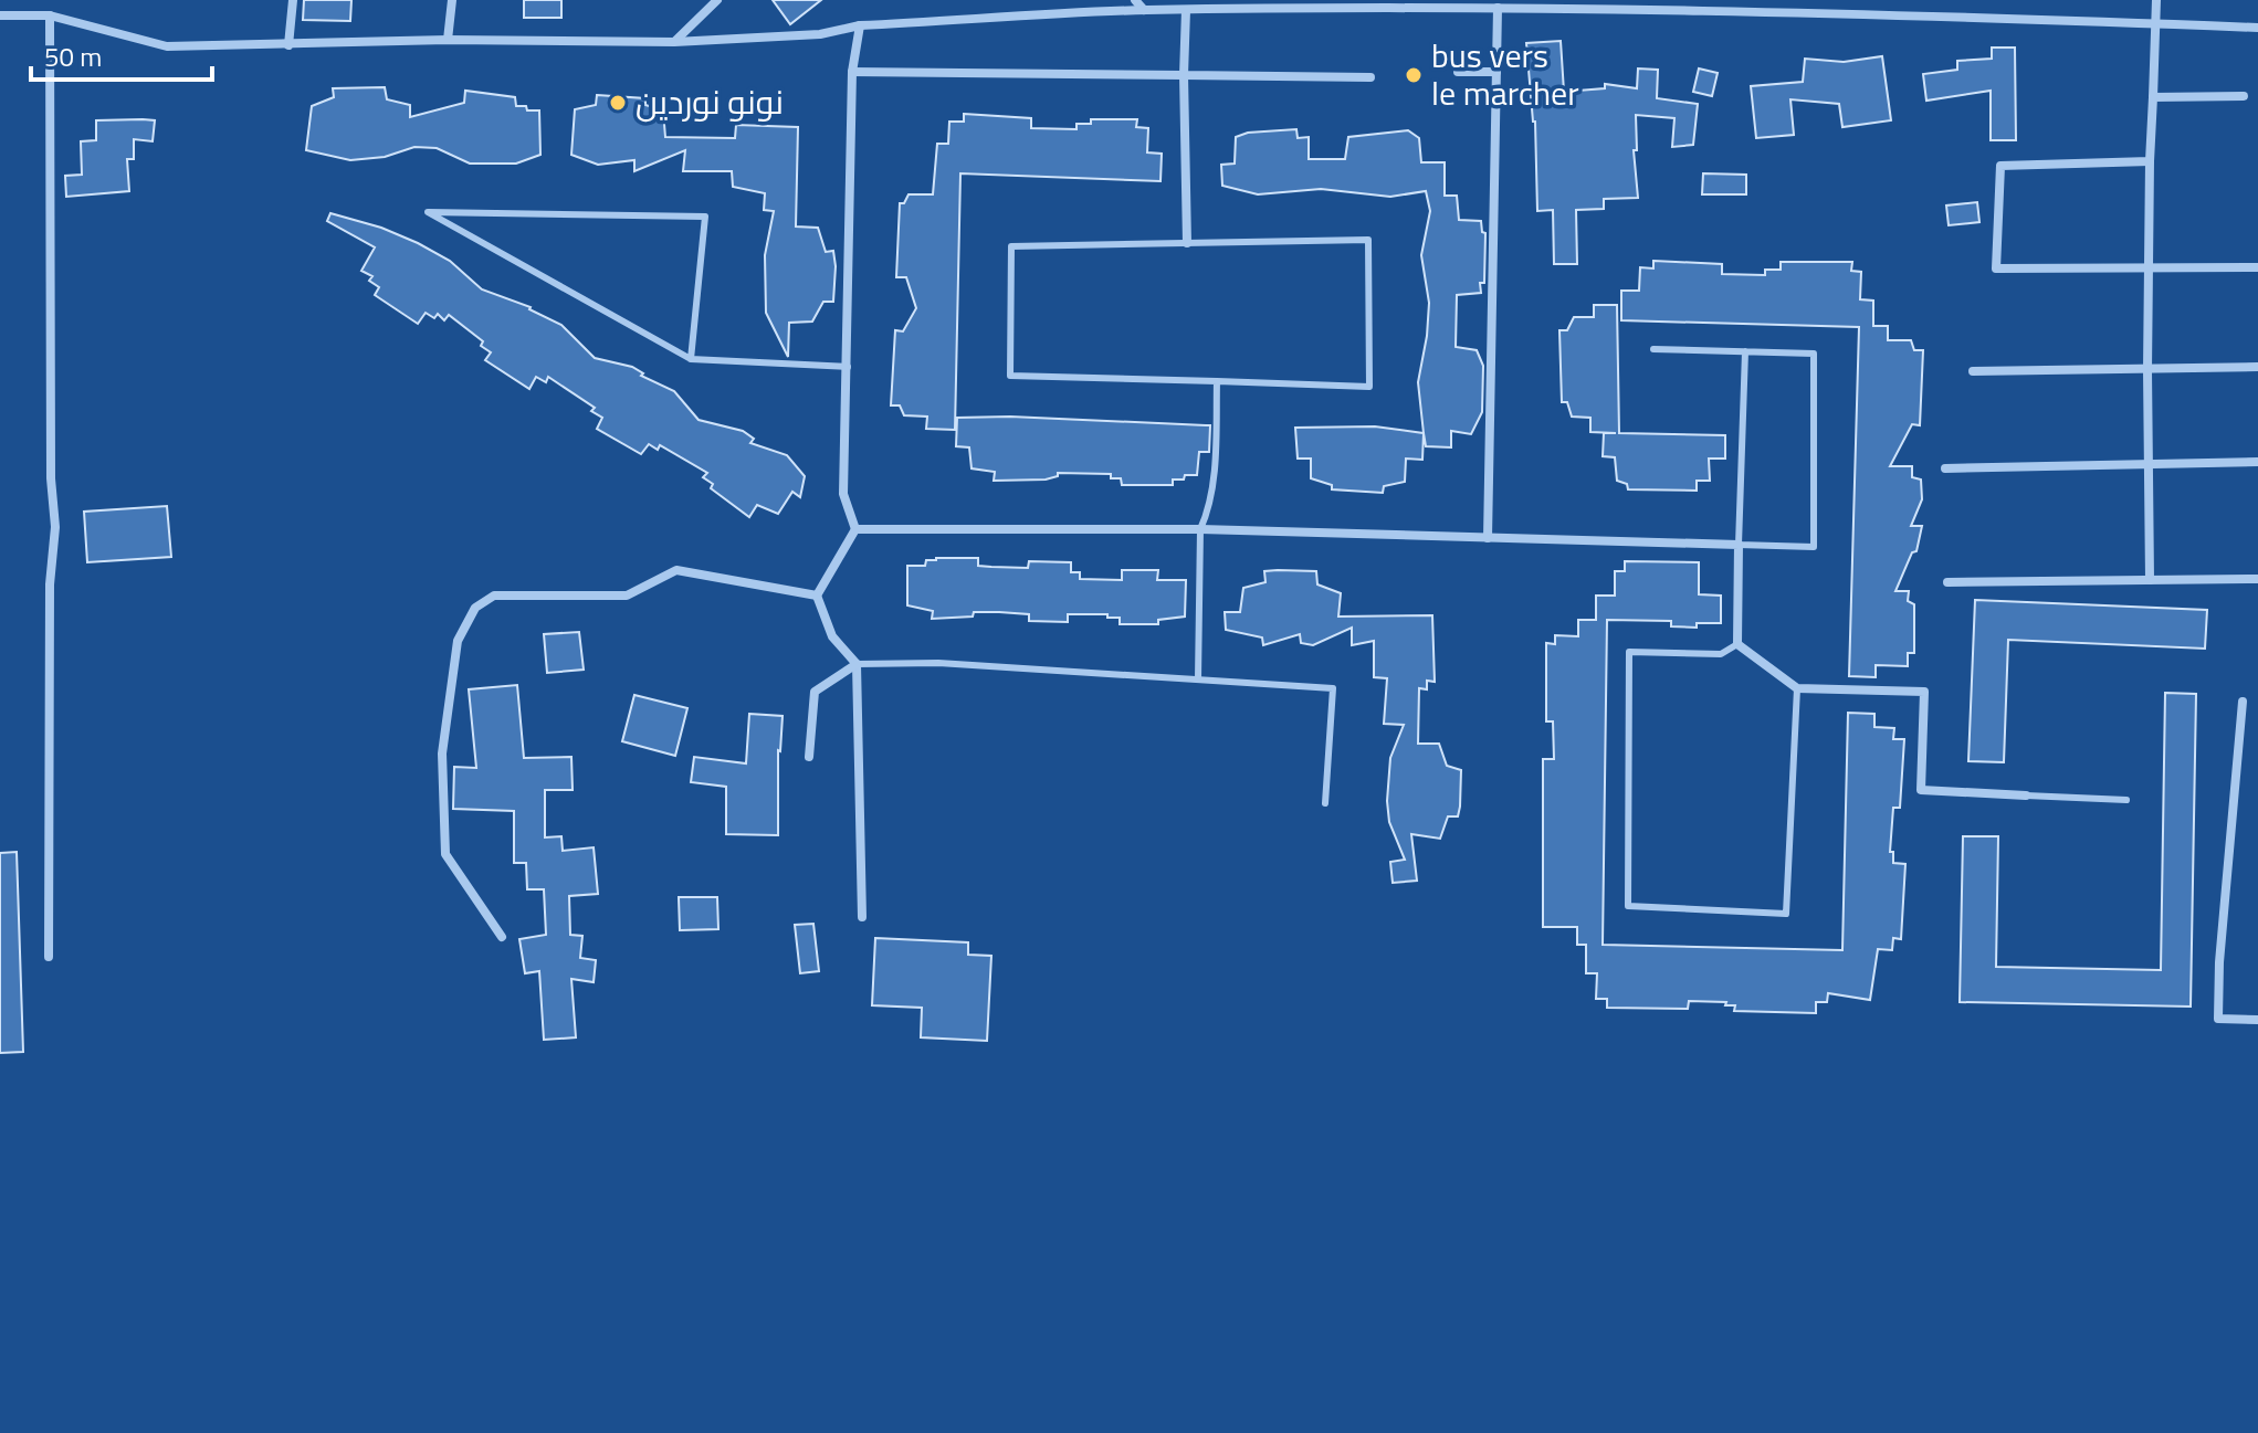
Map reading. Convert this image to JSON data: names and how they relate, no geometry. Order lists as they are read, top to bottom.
{
  "places": ["bus vers le marcher", "نونو نوردين"],
  "scale_bar": "50 m"
}
